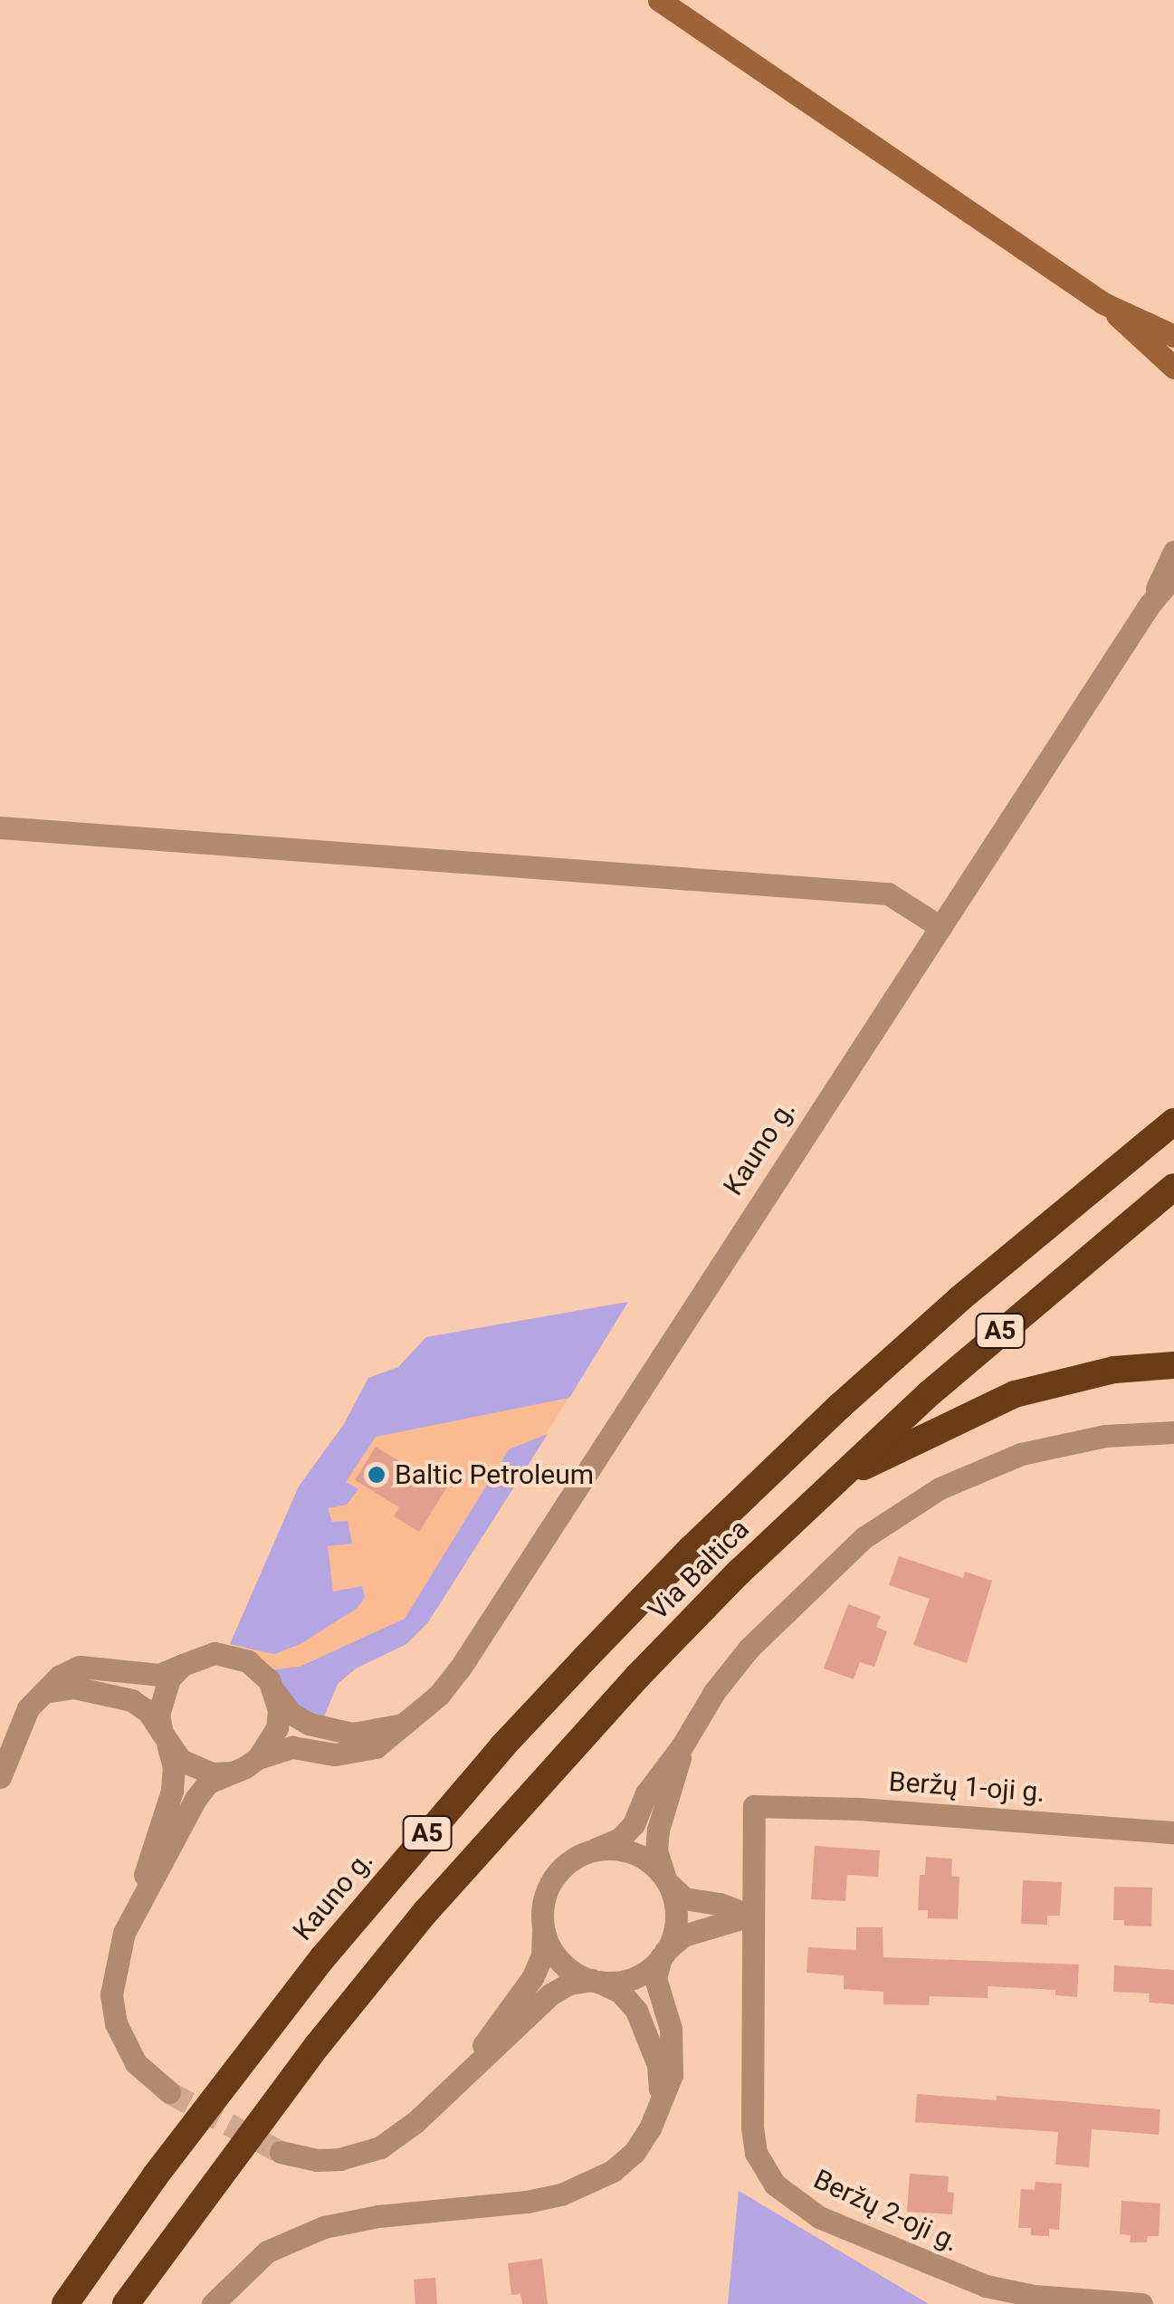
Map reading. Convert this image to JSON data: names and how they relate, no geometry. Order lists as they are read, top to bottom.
{
  "streets": {
    "highway": ["Kauno g.", "A5", "Via Baltica"],
    "street": ["Beržų 1-oji g.", "Beržų 2-oji g."]
  },
  "crossings": [
    ["Beržų 1-oji g.", "Beržų 2-oji g."]
  ],
  "places": ["Baltic Petroleum"]
}
